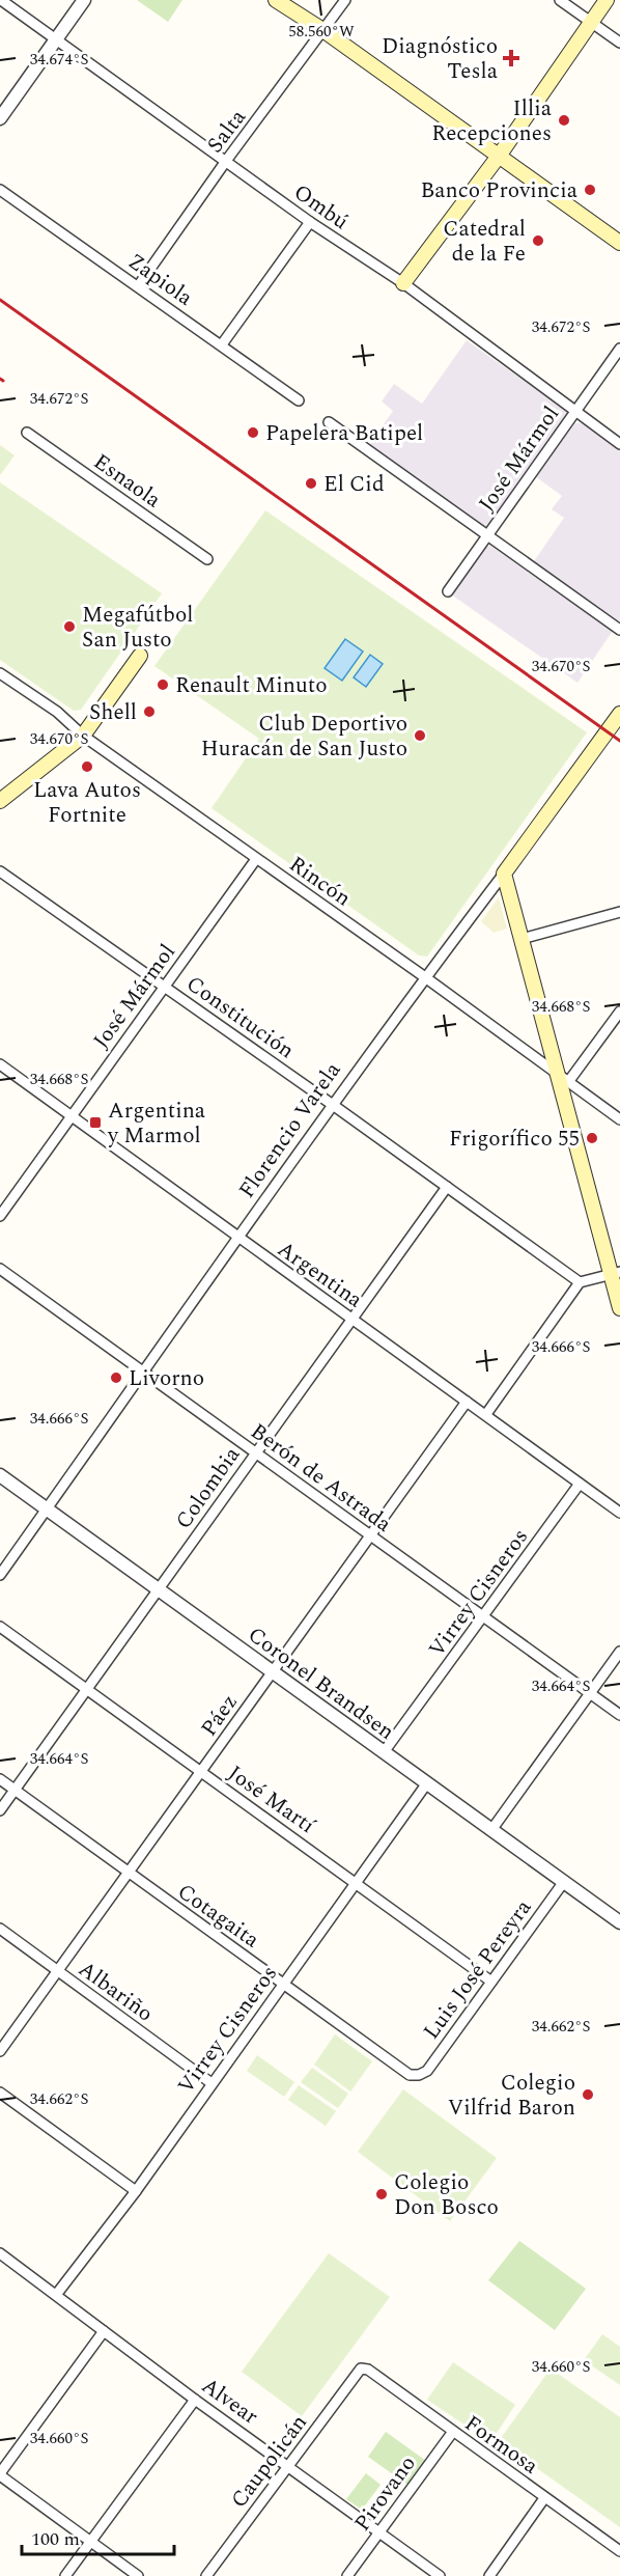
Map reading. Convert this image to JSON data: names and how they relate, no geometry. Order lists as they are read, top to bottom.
{
  "streets": {
    "main road": ["Florencio Varela"],
    "street": [
      "Salta",
      "Ombú",
      "Zapiola",
      "José Mármol",
      "Esnaola",
      "Rincón",
      "Constitución",
      "Argentina",
      "Berón de Astrada",
      "Colombia",
      "Virrey Cisneros",
      "Coronel Brandsen",
      "Páez",
      "José Martí",
      "Cotagaita",
      "Luis José Pereyra",
      "Albariño",
      "Alvear",
      "Formosa",
      "Caupolicán",
      "Pirovano"
    ]
  },
  "crossings": [
    ["Salta", "Ombú"],
    ["Salta", "Zapiola"],
    ["Ombú", "José Mármol"],
    ["José Mármol", "Rincón"],
    ["José Mármol", "Constitución"],
    ["José Mármol", "Argentina"],
    ["Rincón", "Florencio Varela"],
    ["Constitución", "Florencio Varela"],
    ["Constitución", "Colombia"],
    ["Florencio Varela", "Argentina"],
    ["Florencio Varela", "Berón de Astrada"],
    ["Florencio Varela", "Coronel Brandsen"],
    ["Argentina", "Colombia"],
    ["Argentina", "Virrey Cisneros"],
    ["Argentina", "Páez"],
    ["Berón de Astrada", "Colombia"],
    ["Berón de Astrada", "Virrey Cisneros"],
    ["Berón de Astrada", "Páez"],
    ["Colombia", "Coronel Brandsen"],
    ["Colombia", "José Martí"],
    ["Colombia", "Cotagaita"],
    ["Virrey Cisneros", "Coronel Brandsen"],
    ["Virrey Cisneros", "José Martí"],
    ["Virrey Cisneros", "Cotagaita"],
    ["Virrey Cisneros", "Albariño"],
    ["Virrey Cisneros", "Alvear"],
    ["Coronel Brandsen", "Páez"],
    ["Coronel Brandsen", "Luis José Pereyra"],
    ["Páez", "José Martí"],
    ["Páez", "Cotagaita"],
    ["Páez", "Albariño"],
    ["José Martí", "Luis José Pereyra"],
    ["Cotagaita", "Luis José Pereyra"],
    ["Alvear", "Caupolicán"],
    ["Alvear", "Pirovano"],
    ["Formosa", "Caupolicán"],
    ["Formosa", "Pirovano"]
  ],
  "places": {
    "health": ["Diagnóstico Tesla"],
    "other": [
      "Illia Recepciones",
      "Banco Provincia",
      "Catedral de la Fe",
      "Papelera Batipel",
      "El Cid",
      "Megafútbol San Justo",
      "Renault Minuto",
      "Shell",
      "Club Deportivo Huracán de San Justo",
      "Lava Autos Fortnite",
      "Frigorífico 55",
      "Livorno",
      "Colegio Vilfrid Baron",
      "Colegio Don Bosco"
    ],
    "transit": ["Argentina y Marmol"]
  },
  "scale_bar": "100 m",
  "coordinates": [
    "58.560°W",
    "34.674°S",
    "34.672°S",
    "34.670°S",
    "34.668°S",
    "34.666°S",
    "34.664°S",
    "34.662°S",
    "34.660°S"
  ]
}
